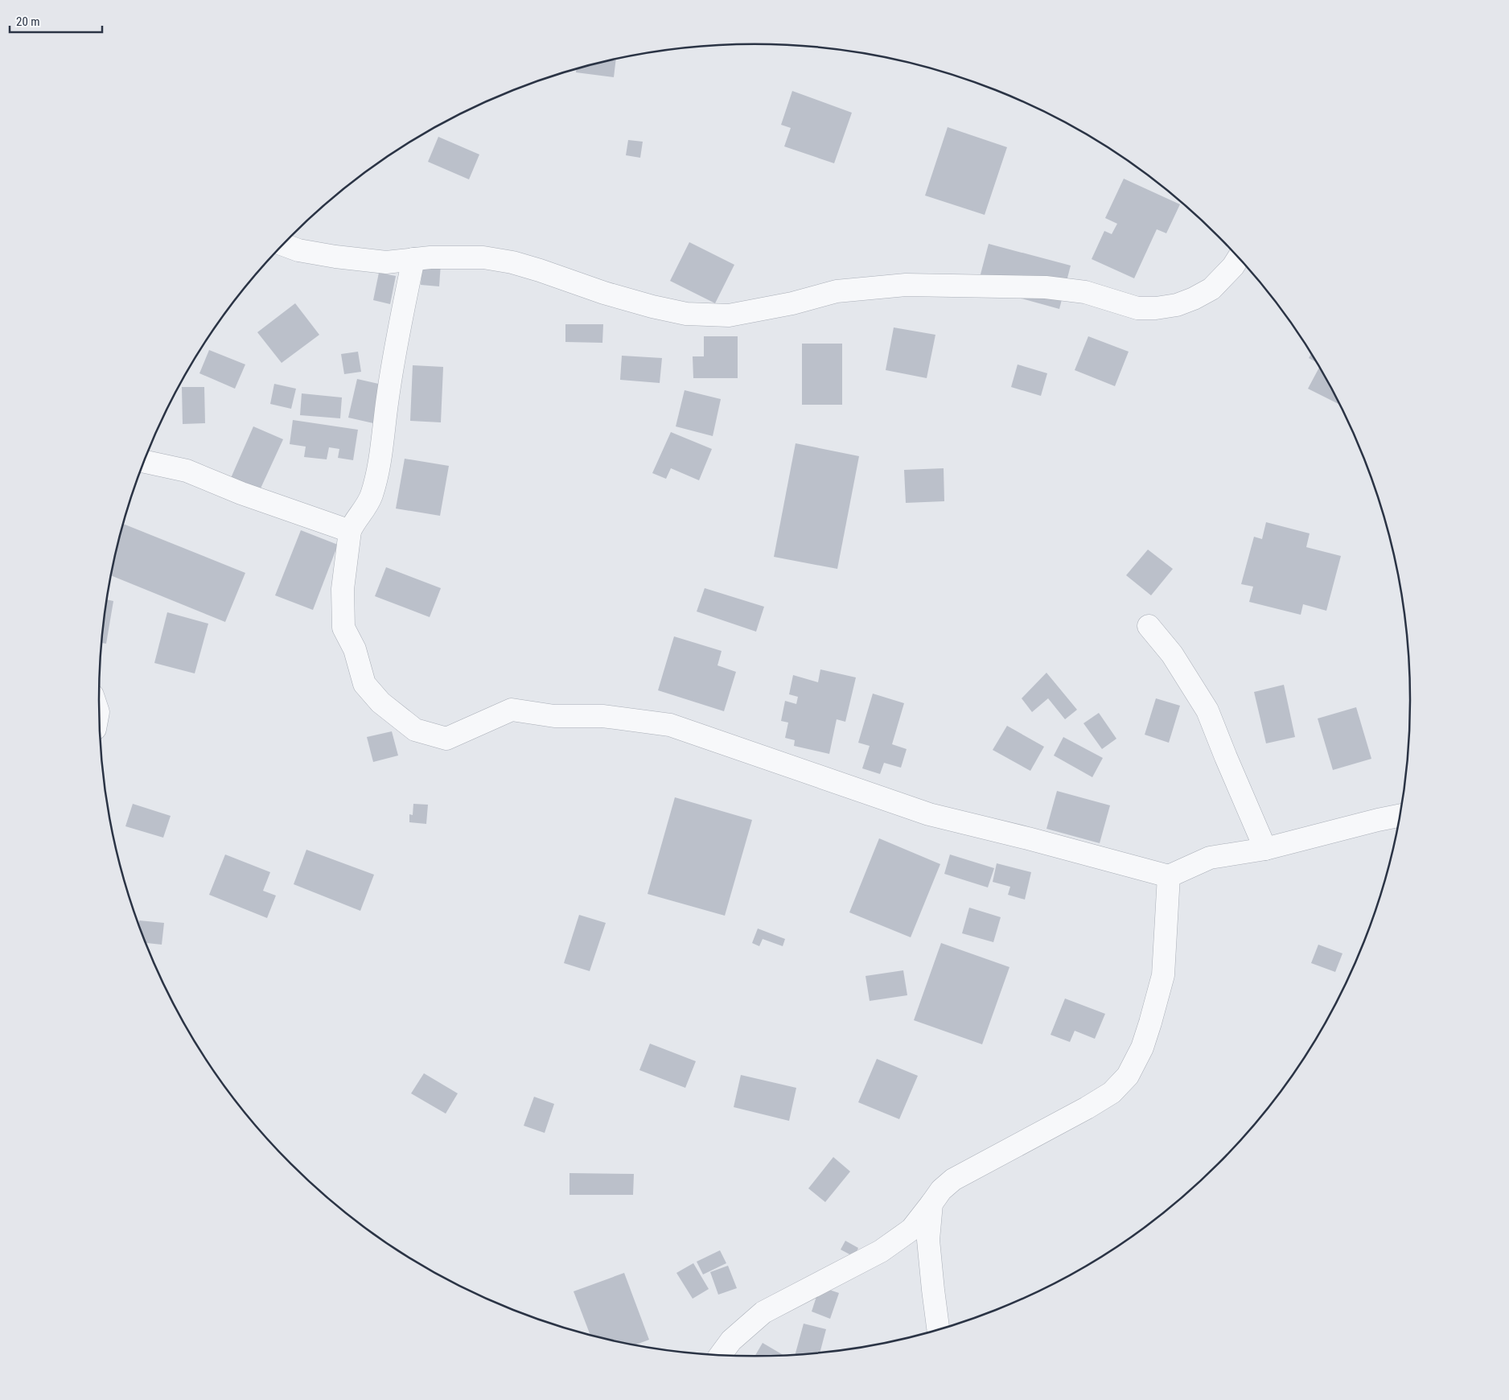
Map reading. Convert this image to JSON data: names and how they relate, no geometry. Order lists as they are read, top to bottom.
{
  "scale_bar": "20 m"
}
